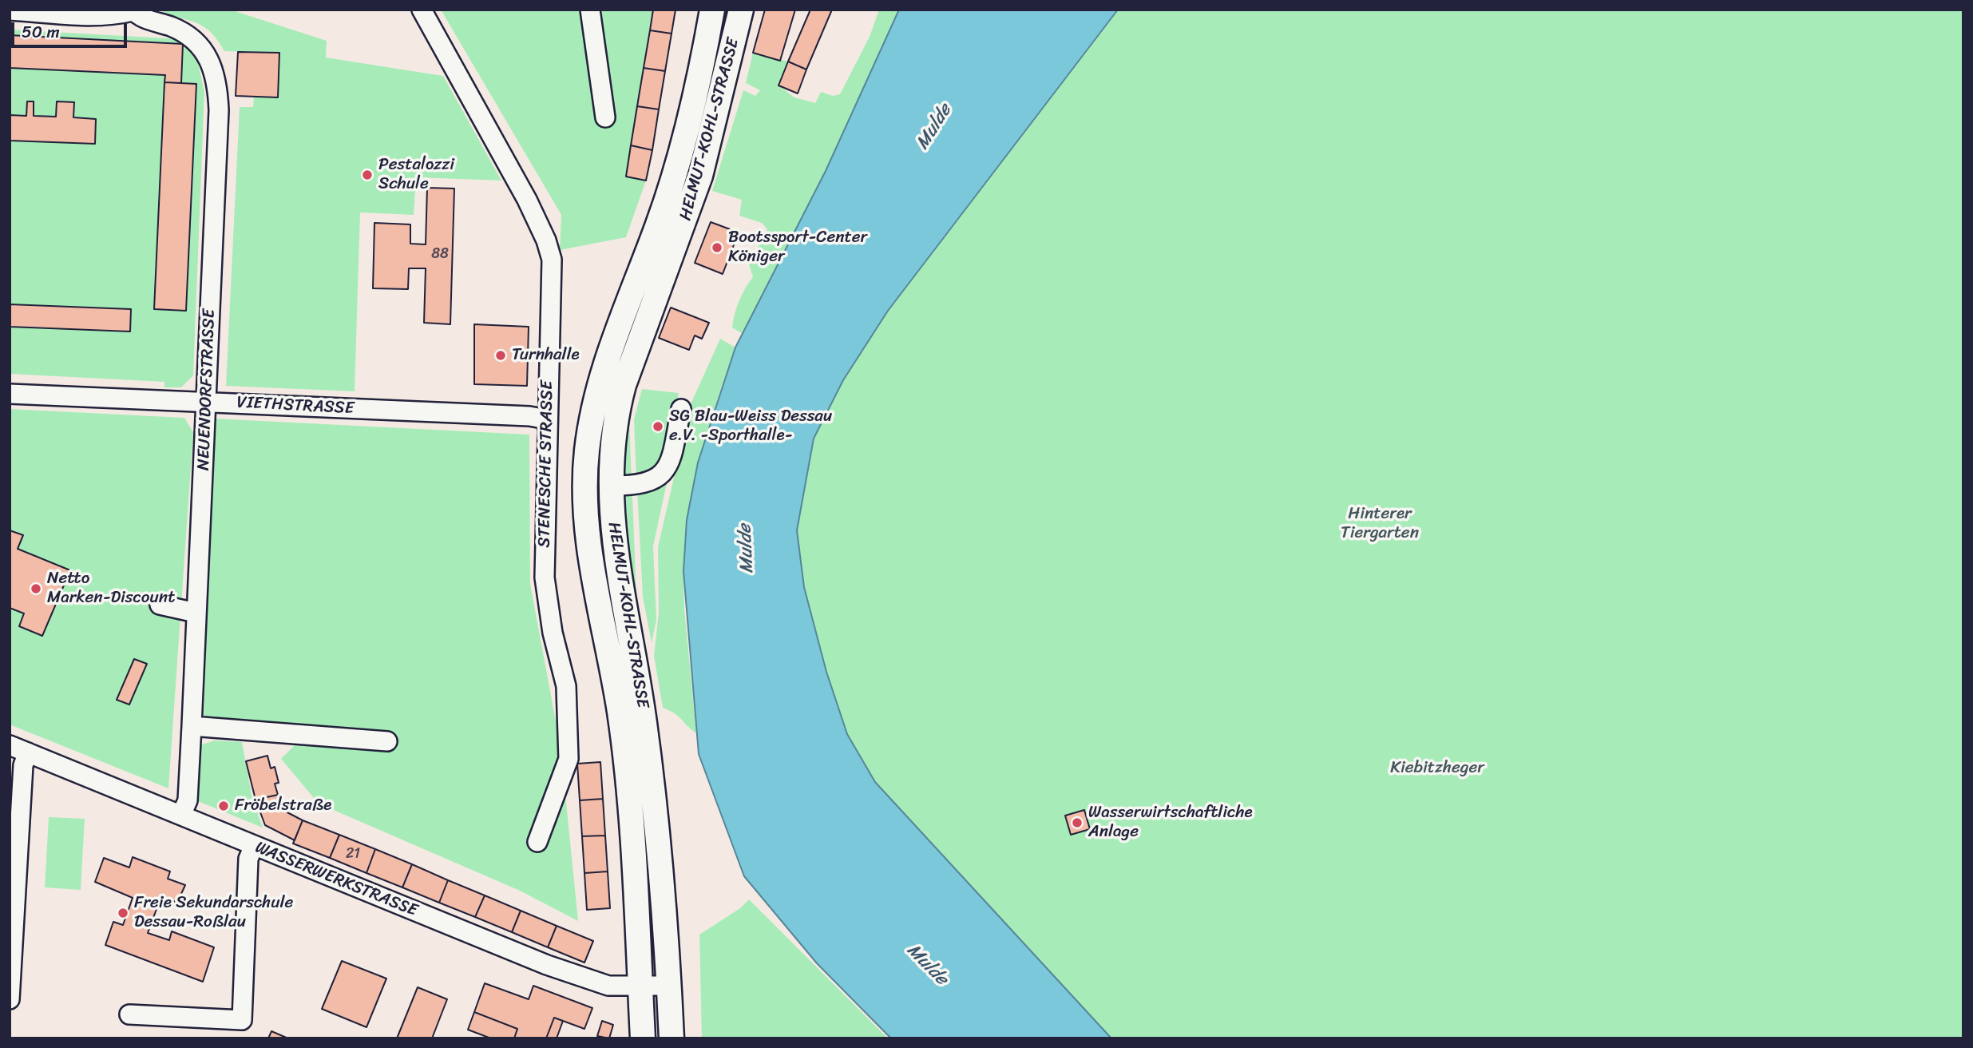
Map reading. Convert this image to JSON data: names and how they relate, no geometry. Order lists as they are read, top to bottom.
{
  "streets": {
    "main road": ["HELMUT-KOHL-STRASSE"],
    "street": [
      "NEUENDORFSTRASSE",
      "VIETHSTRASSE",
      "STENESCHE STRASSE",
      "WASSERWERKSTRASSE"
    ]
  },
  "crossings": [
    ["HELMUT-KOHL-STRASSE", "WASSERWERKSTRASSE"],
    ["NEUENDORFSTRASSE", "VIETHSTRASSE"],
    ["NEUENDORFSTRASSE", "WASSERWERKSTRASSE"],
    ["VIETHSTRASSE", "STENESCHE STRASSE"]
  ],
  "water": ["Mulde"],
  "parks": ["Hinterer Tiergarten", "Kiebitzheger"],
  "places": [
    "Pestalozzi Schule",
    "Bootssport-Center Königer",
    "Turnhalle",
    "SG Blau-Weiss Dessau e.V. -Sporthalle-",
    "Netto Marken-Discount",
    "Fröbelstraße",
    "Wasserwirtschaftliche Anlage",
    "Freie Sekundarschule Dessau-Roßlau"
  ],
  "house_numbers": ["88", "21"],
  "scale_bar": "50 m"
}
